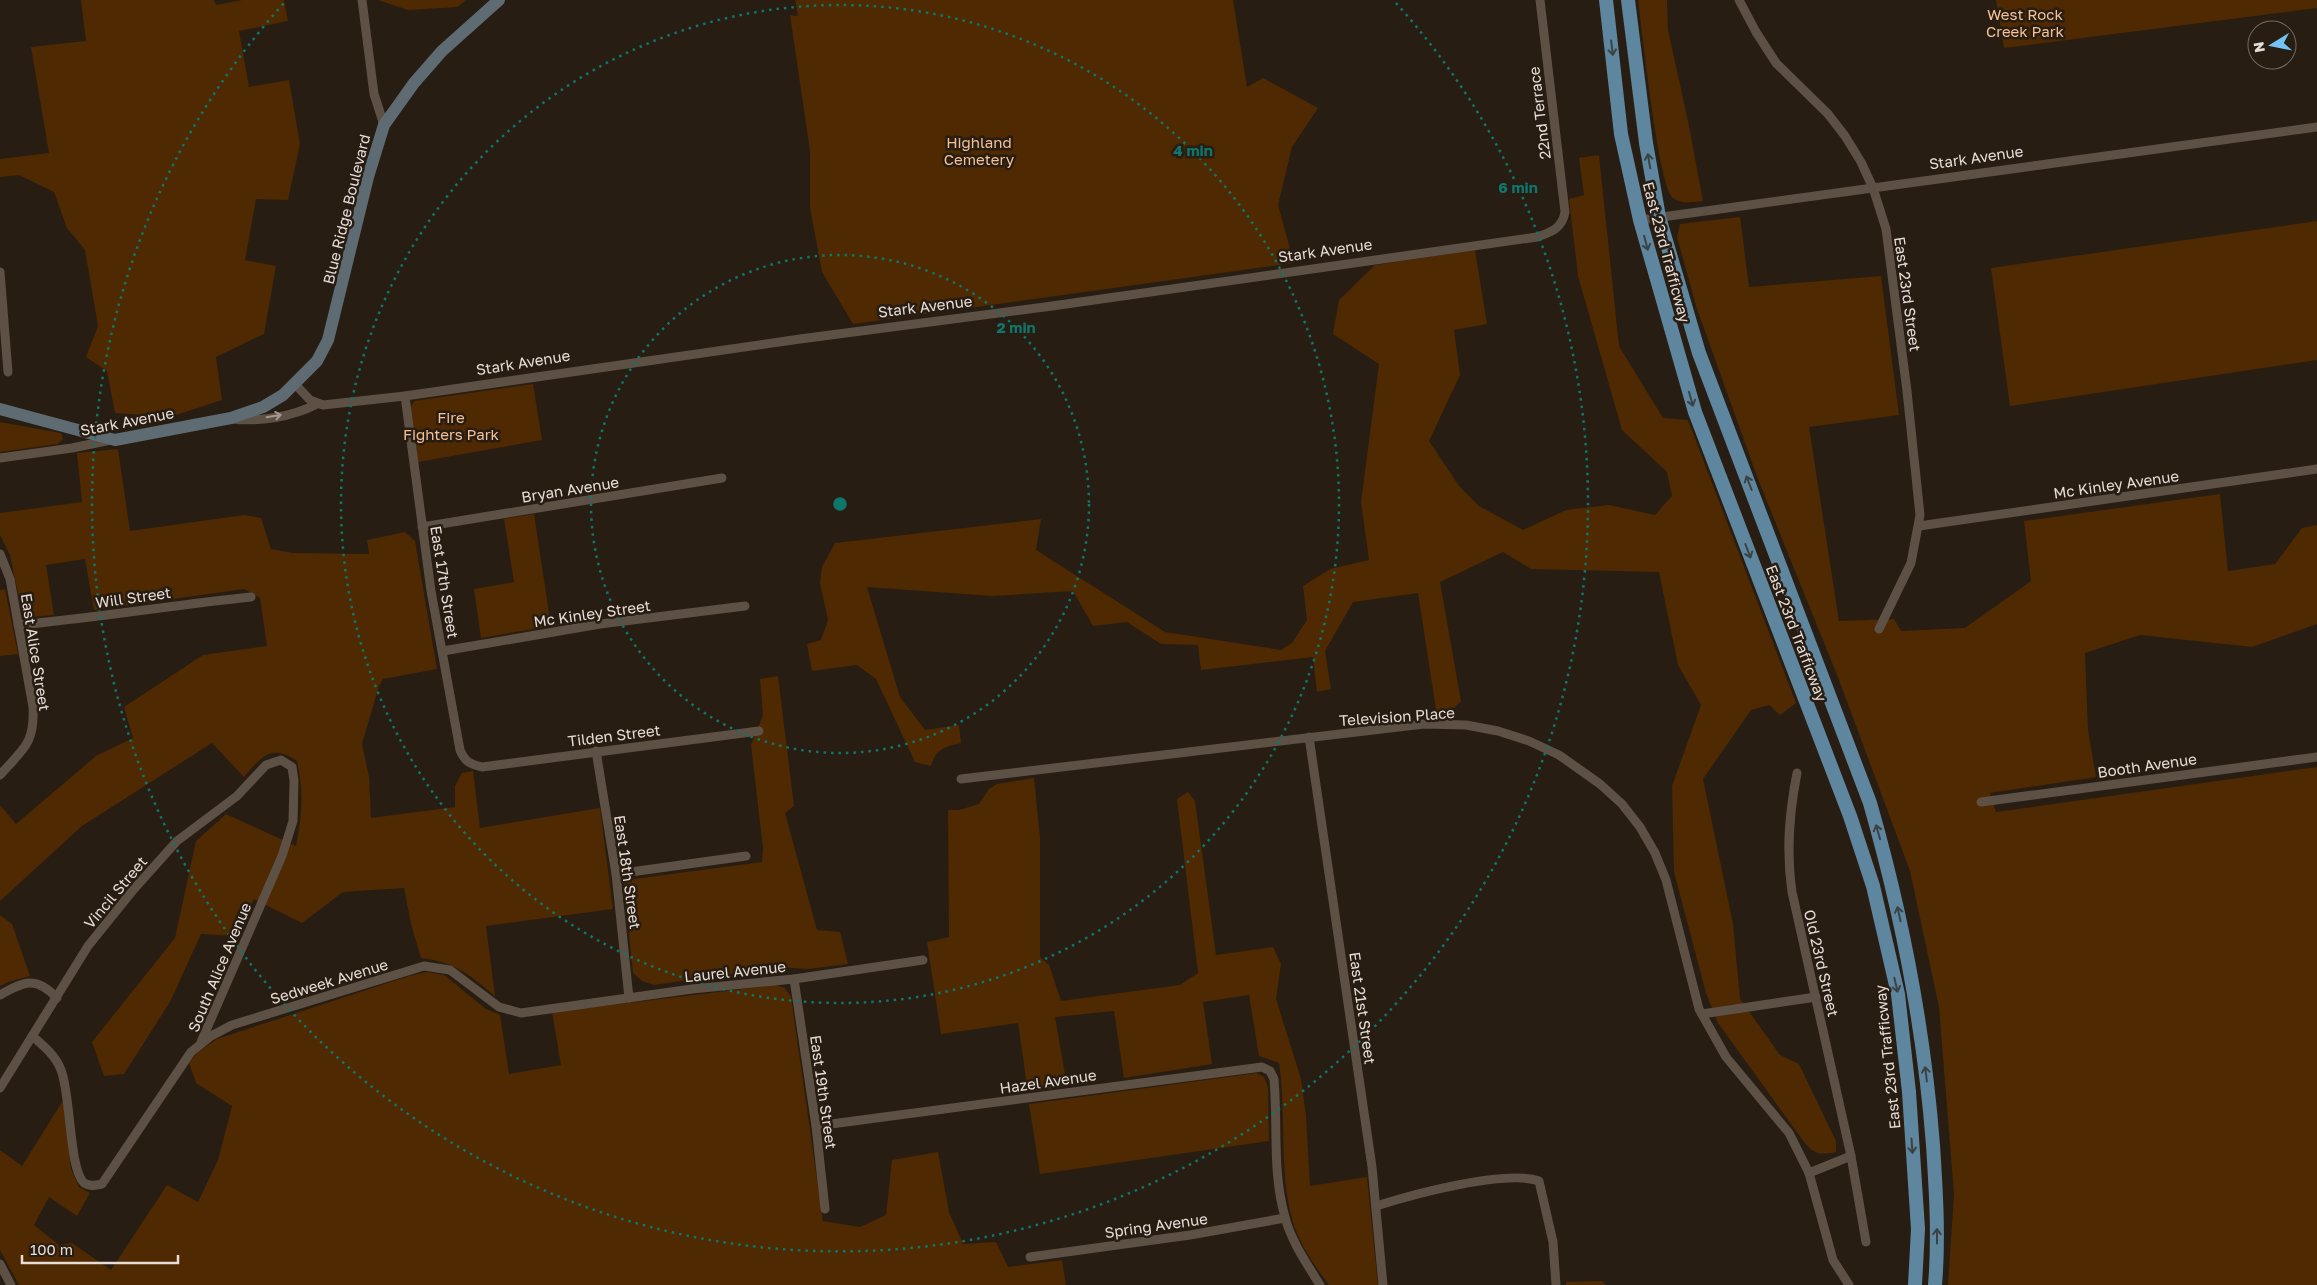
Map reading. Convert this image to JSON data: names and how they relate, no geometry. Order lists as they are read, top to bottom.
{
  "streets": {
    "main road": ["Stark Avenue", "Blue Ridge Boulevard", "East 23rd Trafficway"],
    "street": [
      "22nd Terrace",
      "East 23rd Street",
      "Mc Kinley Avenue",
      "Bryan Avenue",
      "East 17th Street",
      "Will Street",
      "Mc Kinley Street",
      "East Alice Street",
      "Television Place",
      "Tilden Street",
      "Booth Avenue",
      "East 18th Street",
      "Vincil Street",
      "Old 23rd Street",
      "South Alice Avenue",
      "Laurel Avenue",
      "Sedweek Avenue",
      "East 21st Street",
      "Hazel Avenue",
      "East 19th Street",
      "Spring Avenue"
    ]
  },
  "crossings": [
    ["22nd Terrace", "Stark Avenue"],
    ["Stark Avenue", "Blue Ridge Boulevard"],
    ["Stark Avenue", "East 23rd Trafficway"],
    ["Stark Avenue", "East 23rd Street"],
    ["Stark Avenue", "East 17th Street"],
    ["East 23rd Street", "Mc Kinley Avenue"],
    ["Bryan Avenue", "East 17th Street"],
    ["East 17th Street", "Mc Kinley Street"],
    ["East 17th Street", "Tilden Street"],
    ["Will Street", "East Alice Street"],
    ["Television Place", "East 21st Street"],
    ["Tilden Street", "East 18th Street"],
    ["East 18th Street", "Laurel Avenue"],
    ["East 18th Street", "Sedweek Avenue"],
    ["Vincil Street", "South Alice Avenue"],
    ["South Alice Avenue", "Sedweek Avenue"],
    ["Laurel Avenue", "Sedweek Avenue"],
    ["Laurel Avenue", "East 19th Street"],
    ["Hazel Avenue", "East 19th Street"],
    ["Hazel Avenue", "Spring Avenue"]
  ],
  "parks": ["West Rock Creek Park", "Highland Cemetery", "Fire Fighters Park"],
  "scale_bar": "100 m",
  "north": "left",
  "rings": ["4 min", "6 min", "2 min"]
}
